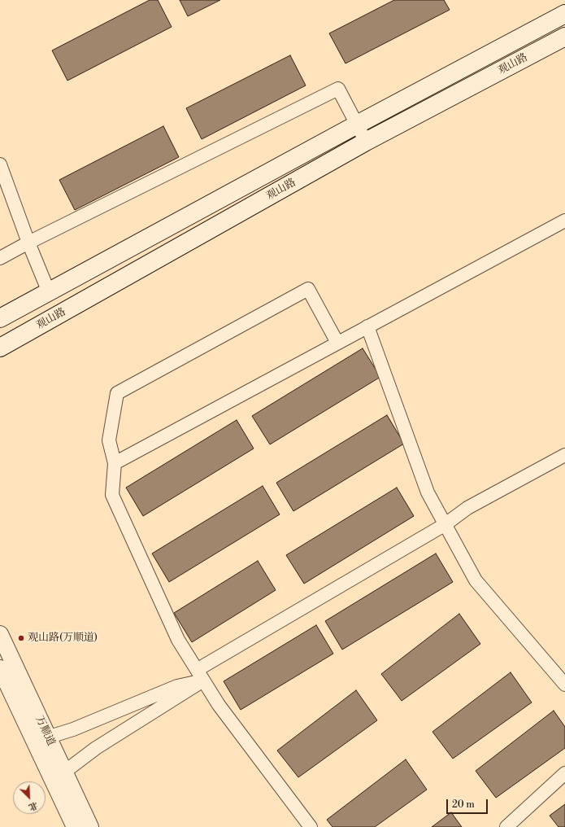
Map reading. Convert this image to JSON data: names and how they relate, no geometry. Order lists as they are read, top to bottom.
{
  "streets": {
    "main road": ["观山路"],
    "street": ["万顺道"]
  },
  "places": ["观山路(万顺道)"],
  "scale_bar": "20 m",
  "north": "bottom right"
}
